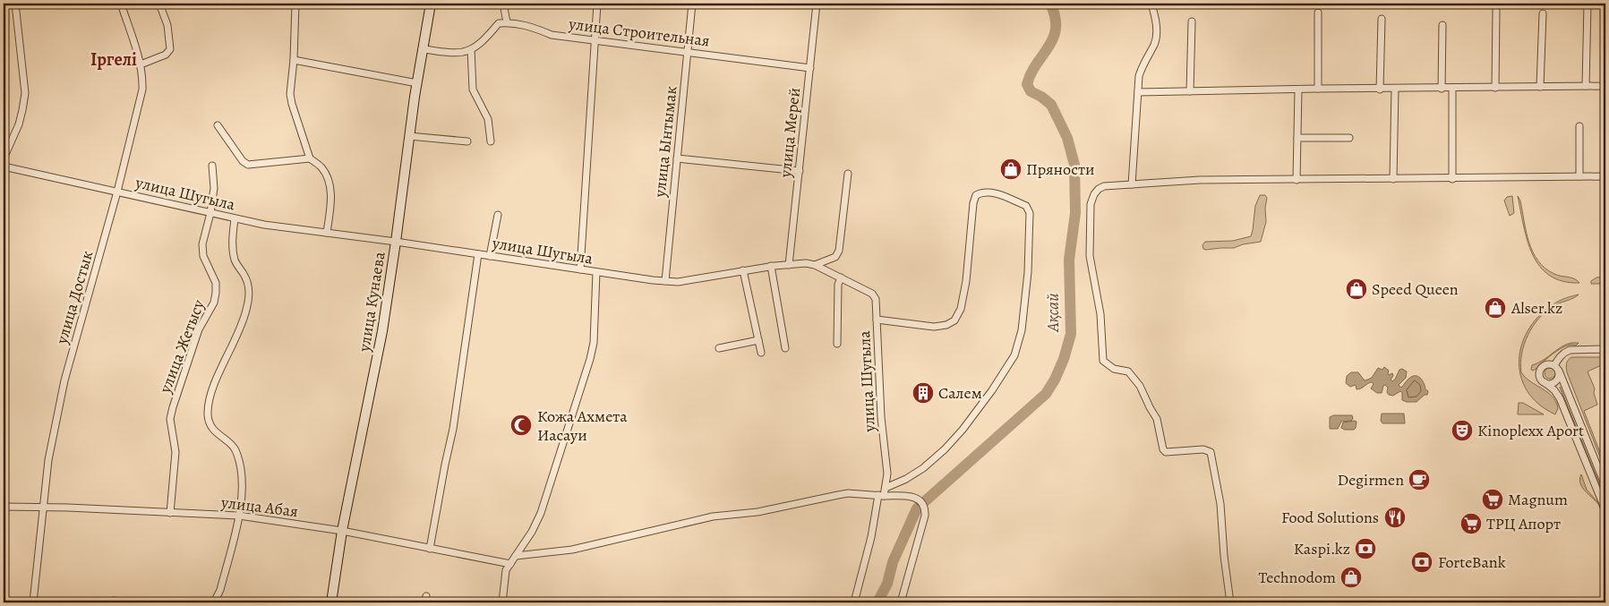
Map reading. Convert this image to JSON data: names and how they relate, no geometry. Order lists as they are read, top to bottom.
{
  "streets": {
    "main road": ["улица Кунаева"],
    "street": [
      "улица Строительная",
      "улица Мерей",
      "улица Ынтымак",
      "улица Шугыла",
      "улица Достык",
      "улица Жетысу",
      "улица Абая"
    ]
  },
  "crossings": [
    ["улица Строительная", "улица Мерей"],
    ["улица Строительная", "улица Ынтымак"],
    ["улица Мерей", "улица Шугыла"],
    ["улица Ынтымак", "улица Шугыла"],
    ["улица Шугыла", "улица Достык"],
    ["улица Шугыла", "улица Кунаева"],
    ["улица Шугыла", "улица Жетысу"],
    ["улица Достык", "улица Абая"],
    ["улица Кунаева", "улица Абая"],
    ["улица Жетысу", "улица Абая"]
  ],
  "districts": ["Іргелі"],
  "water": ["Ақсай"],
  "places": {
    "shop": [
      "Пряности",
      "Speed Queen",
      "Alser.kz",
      "Technodom"
    ],
    "building": ["Салем"],
    "mosque": ["Кожа Ахмета Иасауи"],
    "theatre": ["Kinoplexx Aport"],
    "cafe": ["Degirmen"],
    "supermarket": ["Magnum", "ТРЦ Апорт"],
    "restaurant": ["Food Solutions"],
    "bank": ["Kaspi.kz", "ForteBank"]
  }
}
